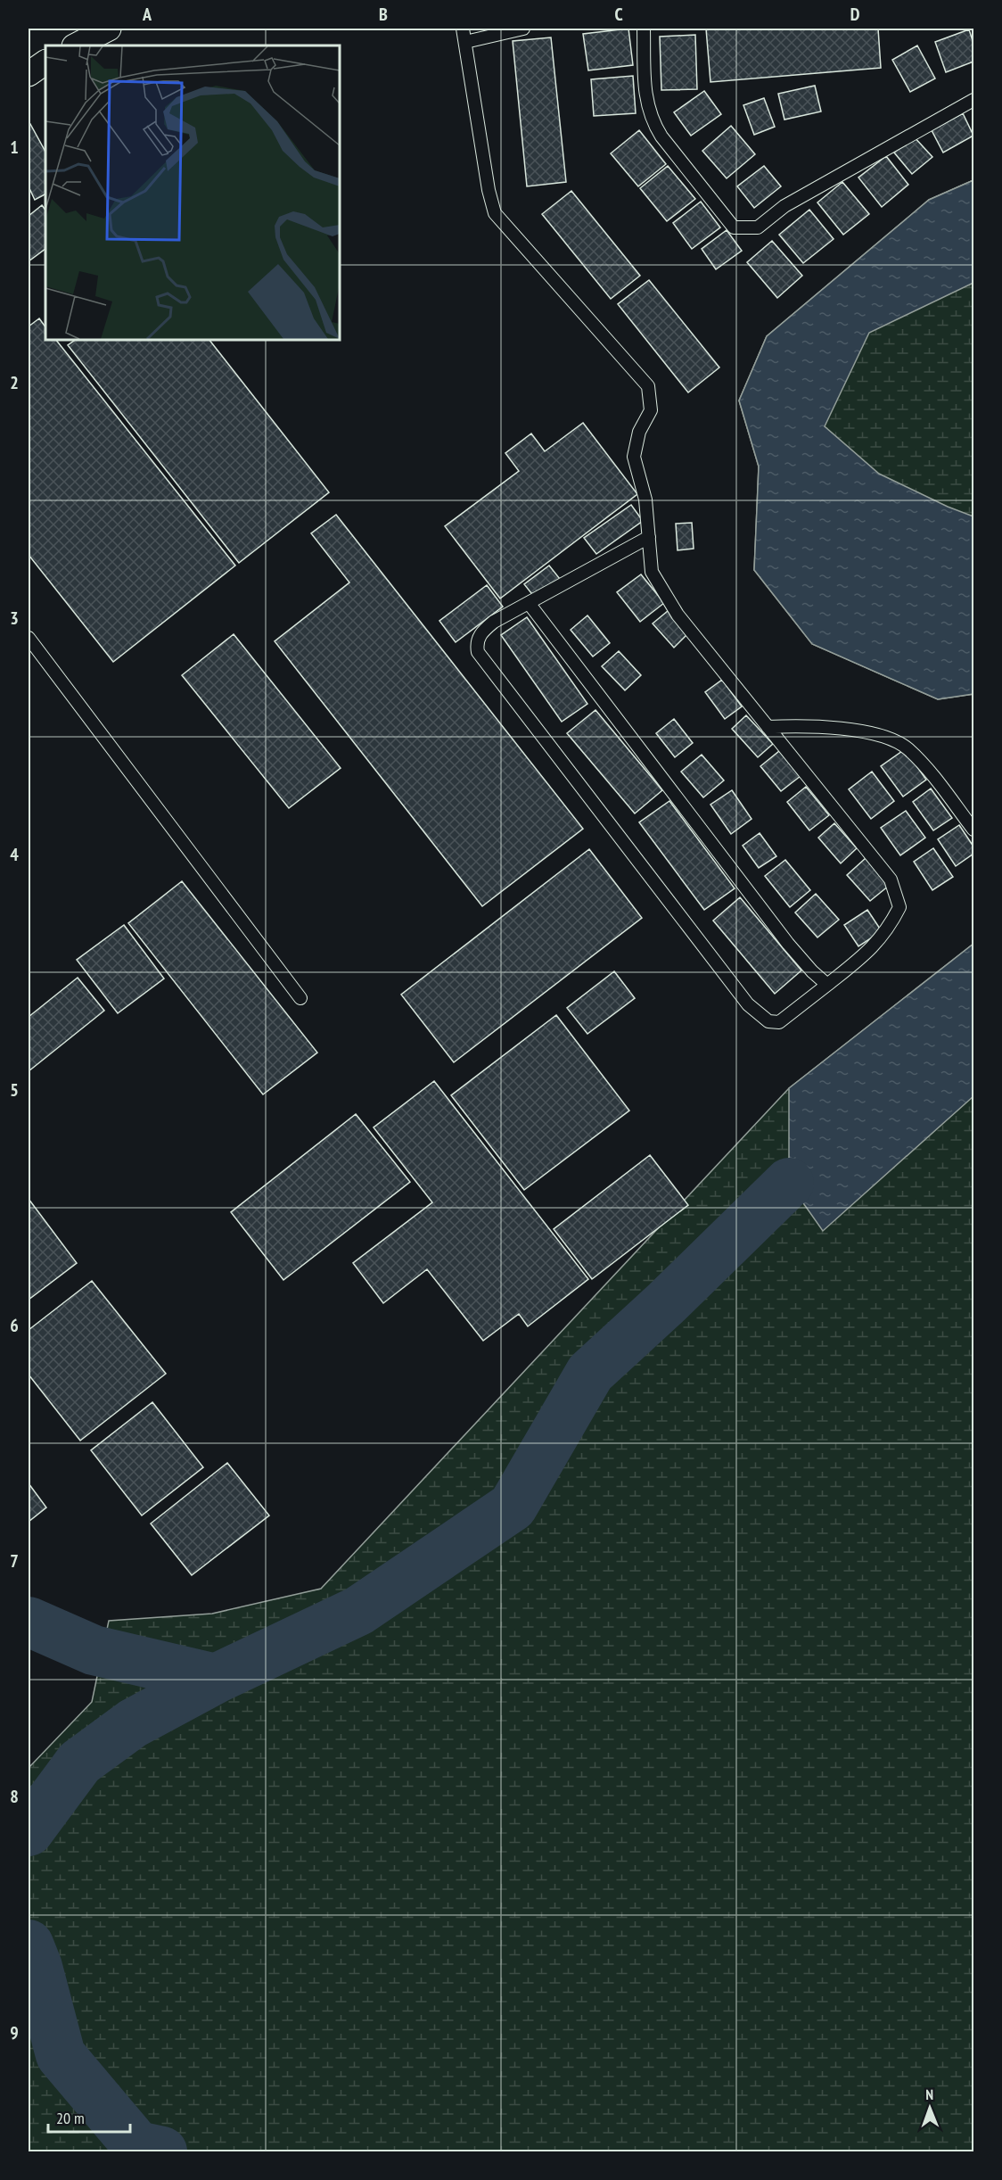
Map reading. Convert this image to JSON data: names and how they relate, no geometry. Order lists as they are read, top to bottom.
{
  "scale_bar": "20 m",
  "north": "top",
  "grid": {
    "columns": [
      "A",
      "B",
      "C",
      "D"
    ],
    "rows": [
      "1",
      "2",
      "3",
      "4",
      "5",
      "6",
      "7",
      "8",
      "9"
    ]
  }
}
